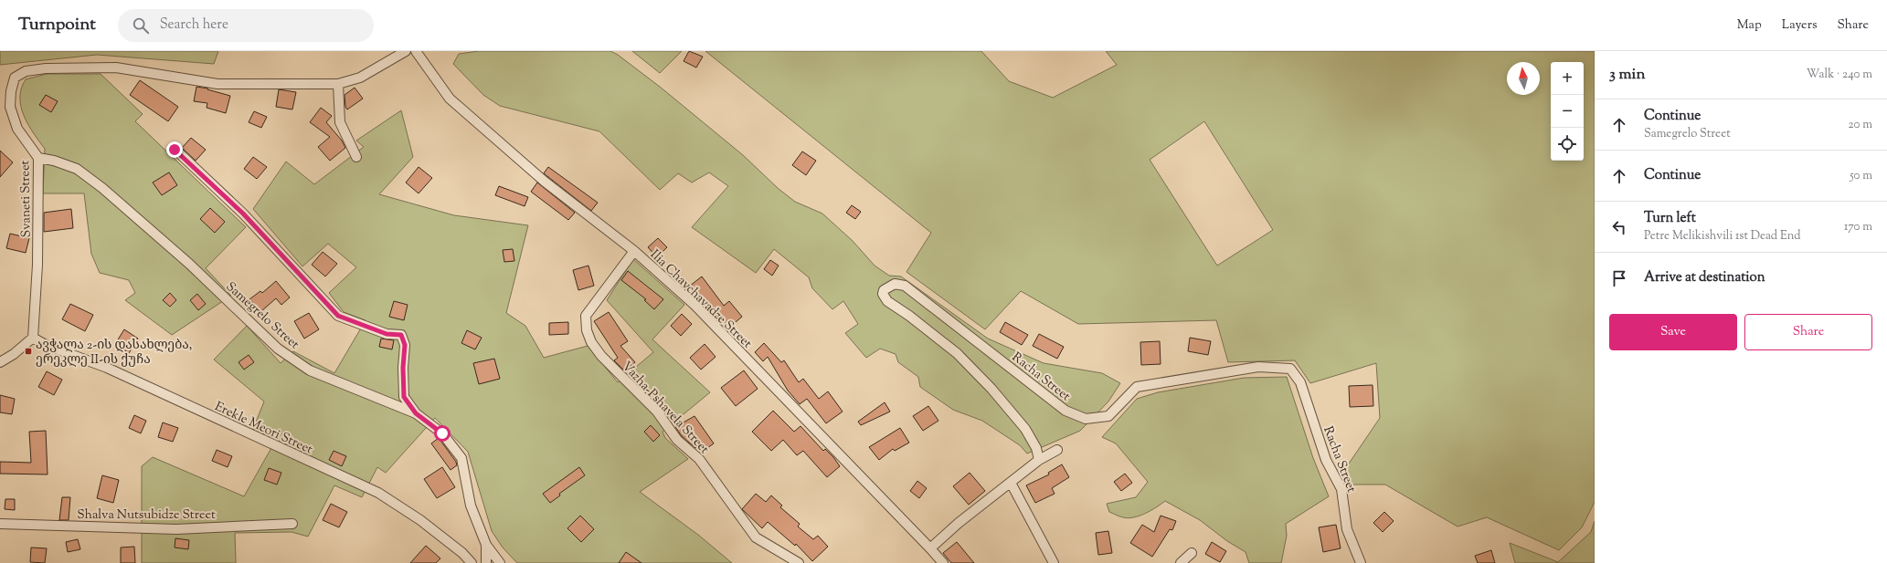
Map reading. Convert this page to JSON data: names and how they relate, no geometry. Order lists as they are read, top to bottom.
{
  "streets": {
    "street": [
      "Svaneti Street",
      "Ilia Chavchavadze Street",
      "Samegrelo Street",
      "Racha Street",
      "Vazha-Pshavela Street",
      "Erekle Meori Street",
      "Shalva Nutsubidze Street"
    ]
  },
  "crossings": [
    ["Svaneti Street", "Samegrelo Street"],
    ["Svaneti Street", "Erekle Meori Street"],
    ["Ilia Chavchavadze Street", "Vazha-Pshavela Street"]
  ],
  "places": {
    "transit": ["ავჭალა 2-ის დასახლება, ერეკლე II-ის ქუჩა"]
  },
  "north": "top",
  "page": {
    "header": "Turnpoint",
    "search": "Search here",
    "nav": ["Map", "Layers", "Share"],
    "heading": ["3 min", "Walk · 240 m"],
    "map_buttons": ["+", "−"],
    "list": [
      ["Continue", "Samegrelo Street", "20 m"],
      ["Continue", "50 m"],
      ["Turn left", "Petre Melikishvili 1st Dead End", "170 m"],
      "Arrive at destination"
    ],
    "buttons": ["Save", "Share"]
  }
}
